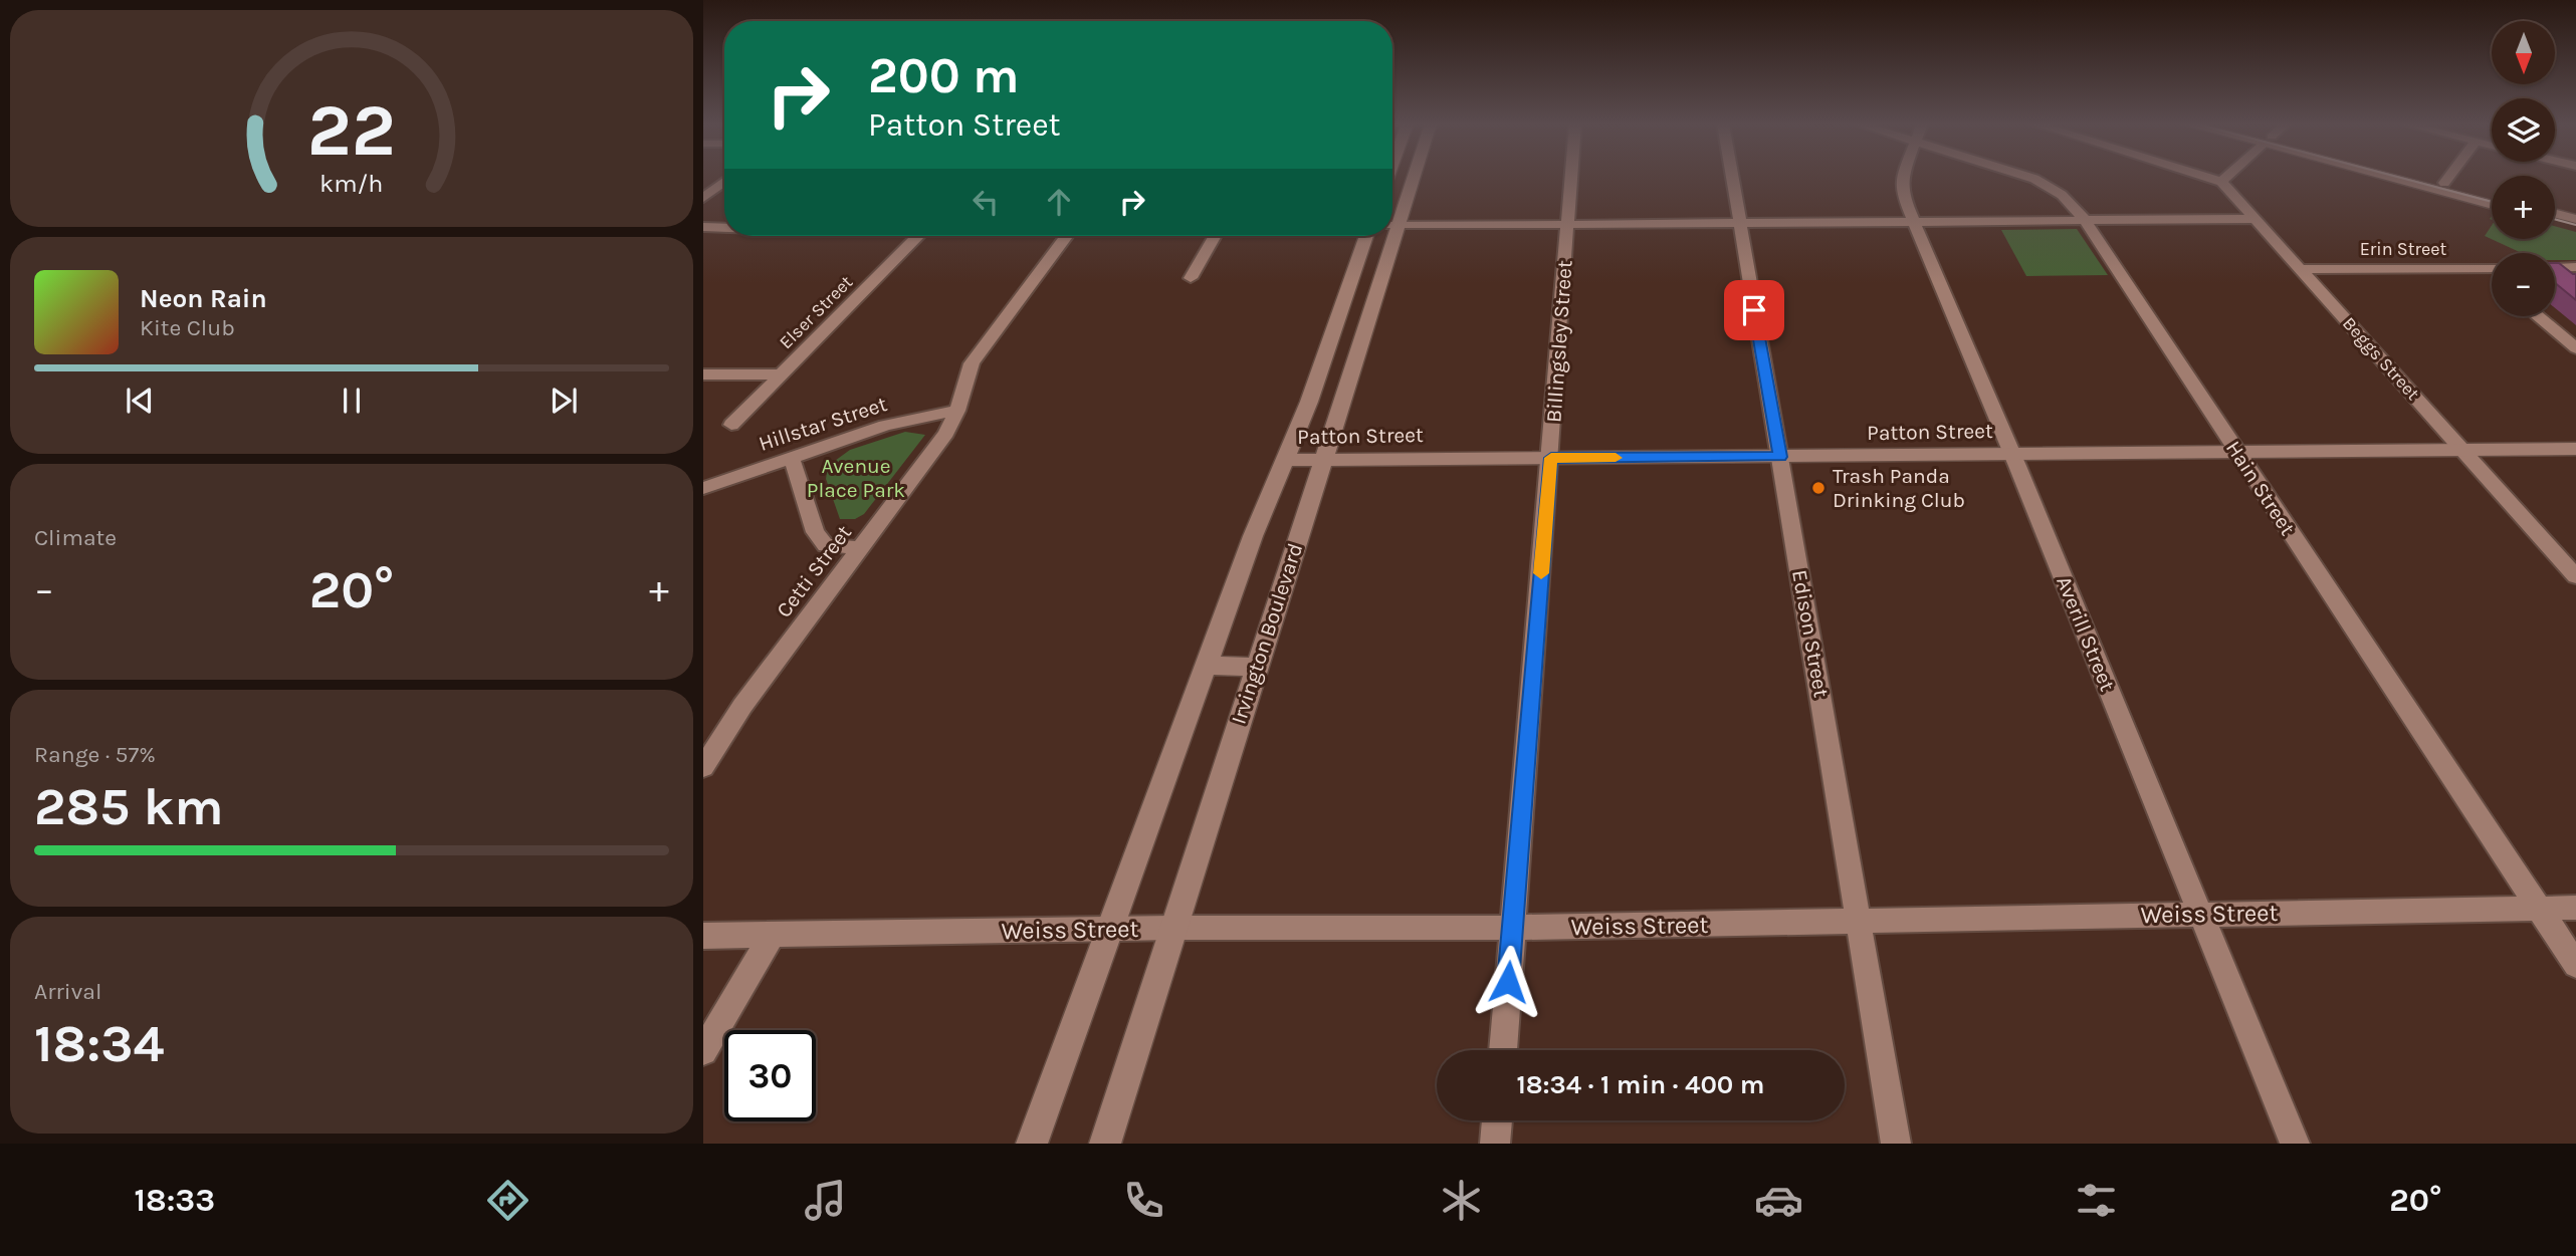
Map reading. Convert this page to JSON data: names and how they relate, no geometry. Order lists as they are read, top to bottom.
{
  "streets": {
    "main road": ["Patton Street", "Irvington Boulevard"],
    "street": [
      "Erin Street",
      "Elser Street",
      "Billingsley Street",
      "Beggs Street",
      "Hillstar Street",
      "Hain Street",
      "Cetti Street",
      "Edison Street",
      "Averill Street",
      "Weiss Street"
    ]
  },
  "crossings": [
    ["Erin Street", "Beggs Street"],
    ["Billingsley Street", "Patton Street"],
    ["Billingsley Street", "Weiss Street"],
    ["Beggs Street", "Patton Street"],
    ["Hillstar Street", "Cetti Street"],
    ["Patton Street", "Hain Street"],
    ["Patton Street", "Irvington Boulevard"],
    ["Patton Street", "Edison Street"],
    ["Patton Street", "Averill Street"],
    ["Hain Street", "Weiss Street"],
    ["Irvington Boulevard", "Weiss Street"],
    ["Edison Street", "Weiss Street"],
    ["Averill Street", "Weiss Street"]
  ],
  "parks": ["Avenue Place Park"],
  "places": ["Trash Panda Drinking Club"],
  "north": "bottom",
  "page": {
    "map_buttons": ["+", "−"],
    "turn": ["200 m", "Patton Street"],
    "song": ["Neon Rain", "Kite Club"],
    "tile": [
      "Climate",
      ["Range · 57%", "285 km"],
      ["Arrival", "18:34"]
    ],
    "heat": ["−", "20°", "+"],
    "limit": "30",
    "trip": "18:34 · 1 min · 400 m",
    "tabs": ["18:33", "20°"],
    "gauge": ["22", "km/h"]
  }
}
